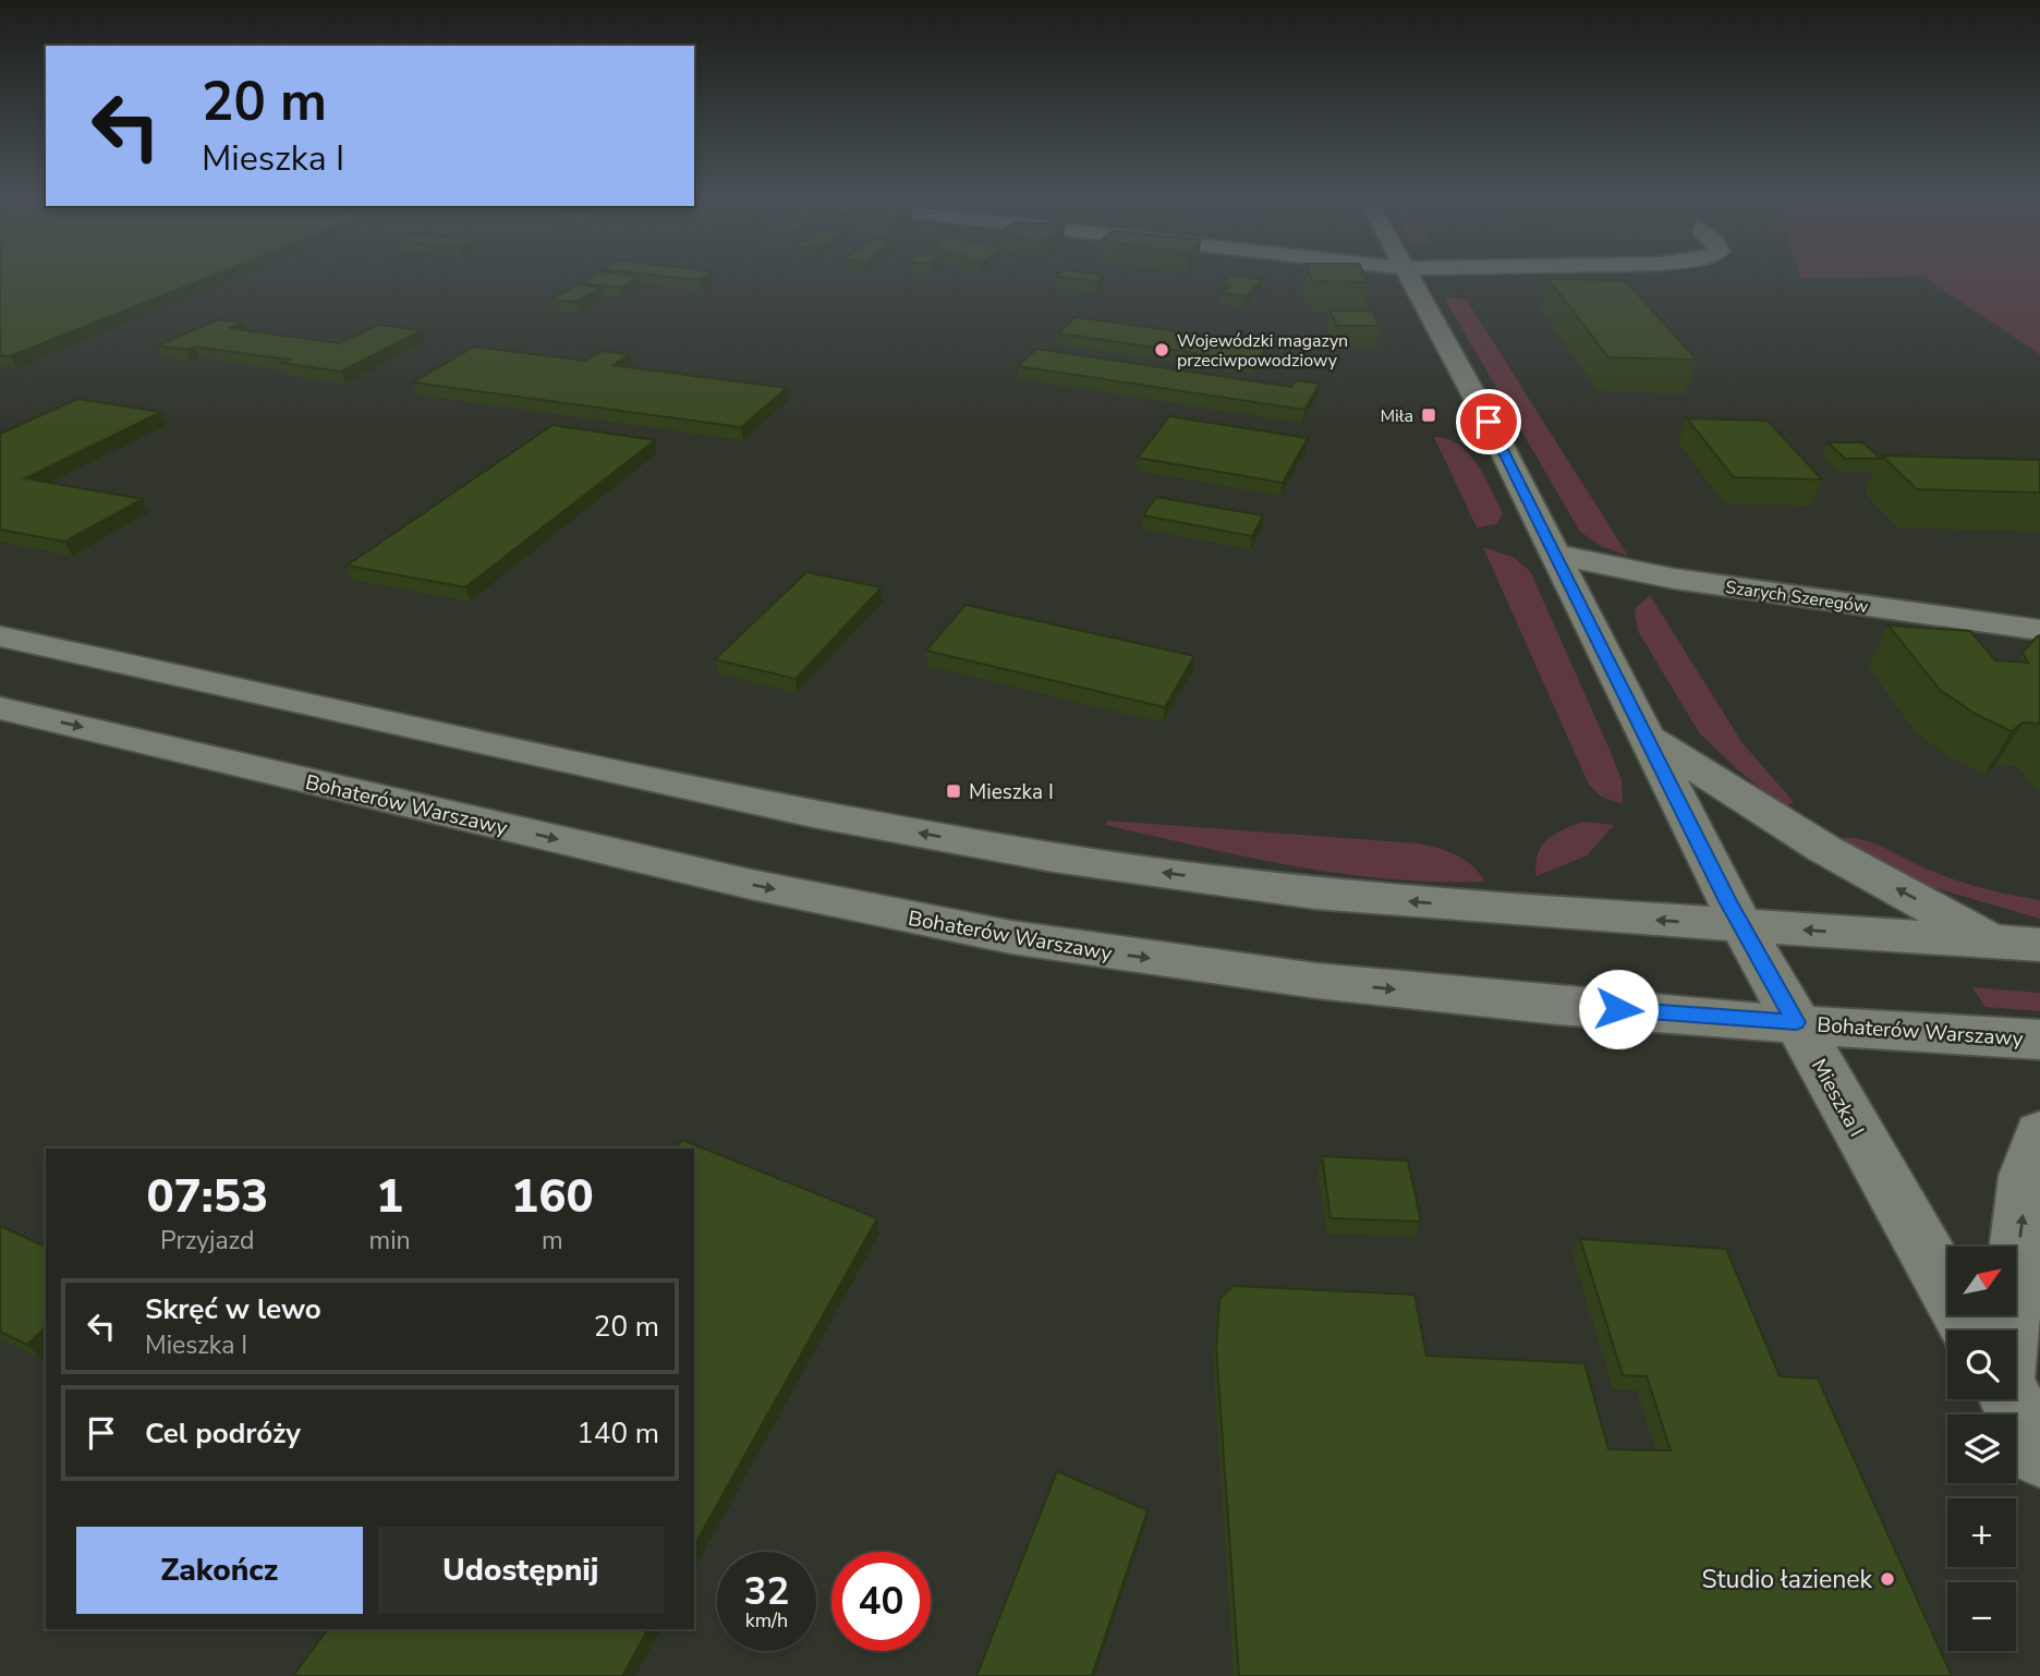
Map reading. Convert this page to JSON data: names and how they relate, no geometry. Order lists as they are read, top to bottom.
{
  "streets": {
    "street": ["Szarych Szeregów", "Bohaterów Warszawy", "Mieszka I"]
  },
  "crossings": [
    ["Szarych Szeregów", "Mieszka I"],
    ["Bohaterów Warszawy", "Mieszka I"]
  ],
  "places": {
    "other": ["Wojewódzki magazyn przeciwpowodziowy", "Studio łazienek"],
    "transit": ["Miła", "Mieszka I"]
  },
  "north": "top right",
  "page": {
    "turn": ["20 m", "Mieszka I"],
    "eta": [
      "07:53",
      "Przyjazd",
      "1",
      "min",
      "160",
      "m"
    ],
    "map_buttons": ["+", "−"],
    "list": [
      {
        "name": "Skręć w lewo",
        "note": "Mieszka I",
        "value": "20 m"
      },
      {
        "name": "Cel podróży",
        "value": "140 m"
      }
    ],
    "buttons": ["Zakończ", "Udostępnij"],
    "speed": "32 km/h",
    "limit": "40"
  }
}
